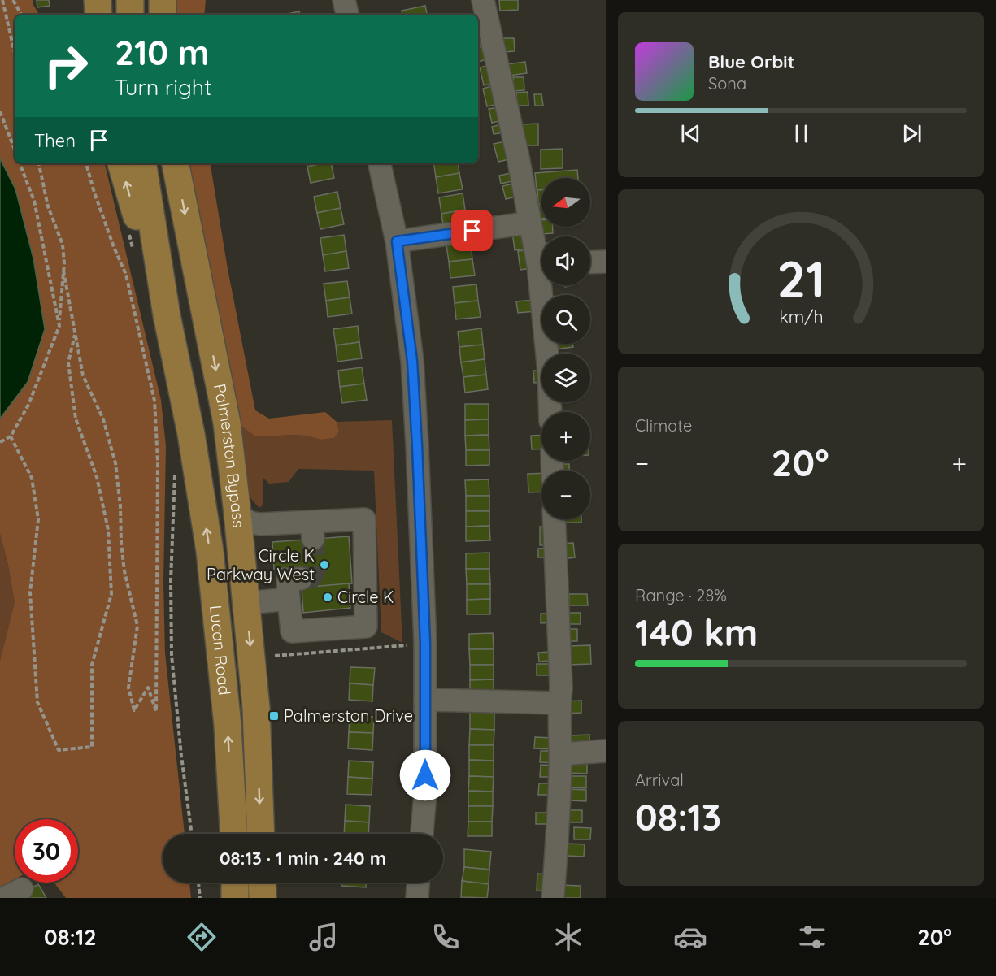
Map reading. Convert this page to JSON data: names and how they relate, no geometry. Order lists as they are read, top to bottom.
{
  "streets": {
    "main road": ["Palmerston Bypass", "Lucan Road"]
  },
  "one_way": ["Lucan Road"],
  "places": {
    "other": ["Circle K Parkway West", "Circle K"],
    "transit": ["Palmerston Drive"]
  },
  "north": "left",
  "page": {
    "turn": ["210 m", "Turn right"],
    "song": ["Blue Orbit", "Sona"],
    "then": "Then",
    "map_buttons": ["+", "−"],
    "tile": [
      "Climate",
      ["Range · 28%", "140 km"],
      ["Arrival", "08:13"]
    ],
    "heat": ["−", "20°", "+"],
    "limit": "30",
    "trip": "08:13 · 1 min · 240 m",
    "tabs": ["08:12", "20°"],
    "gauge": ["21", "km/h"]
  }
}
